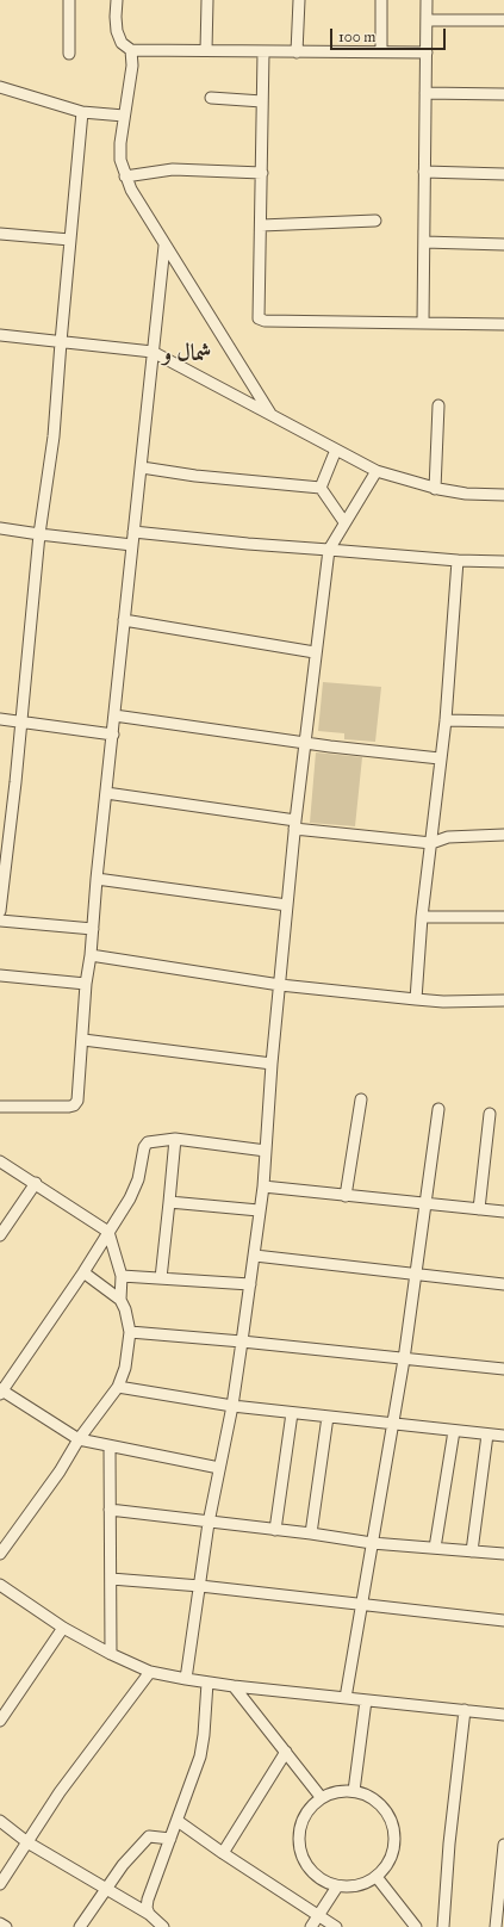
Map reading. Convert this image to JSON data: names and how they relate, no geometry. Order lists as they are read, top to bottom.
{
  "districts": ["شمال و"],
  "scale_bar": "100 m"
}
